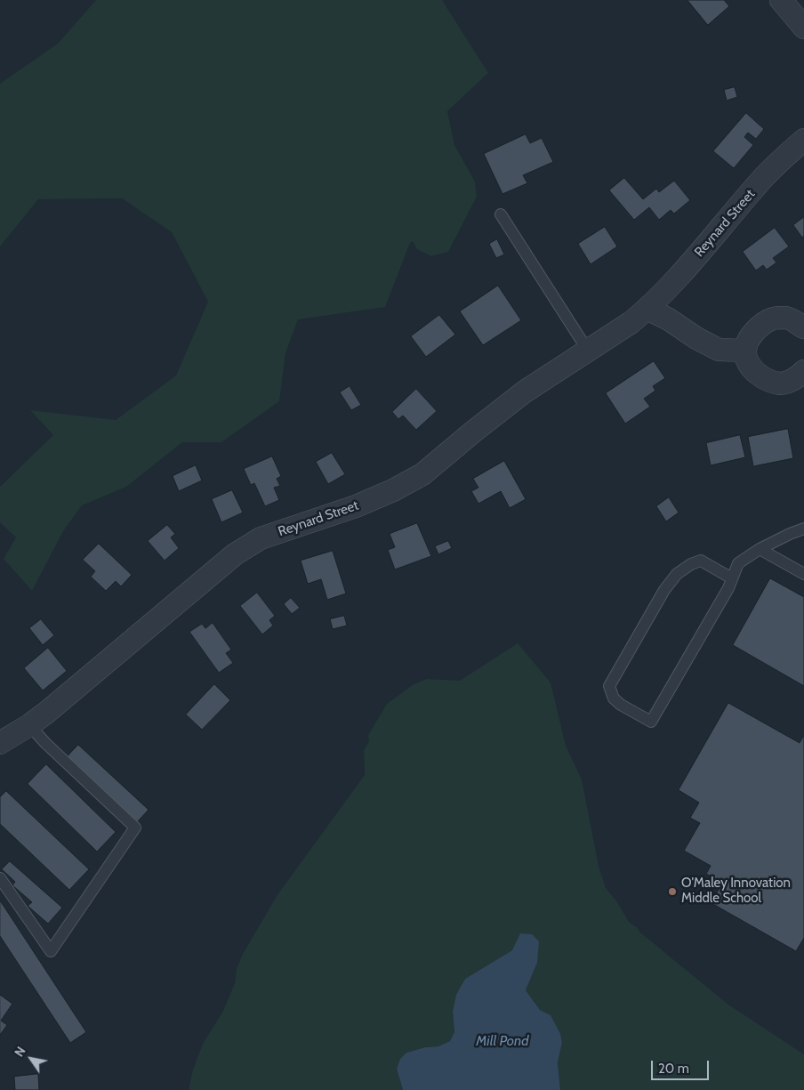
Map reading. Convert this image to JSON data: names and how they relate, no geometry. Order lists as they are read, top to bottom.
{
  "streets": {
    "street": ["Reynard Street"]
  },
  "water": ["Mill Pond"],
  "places": ["O'Maley Innovation Middle School"],
  "scale_bar": "20 m",
  "north": "top left"
}
